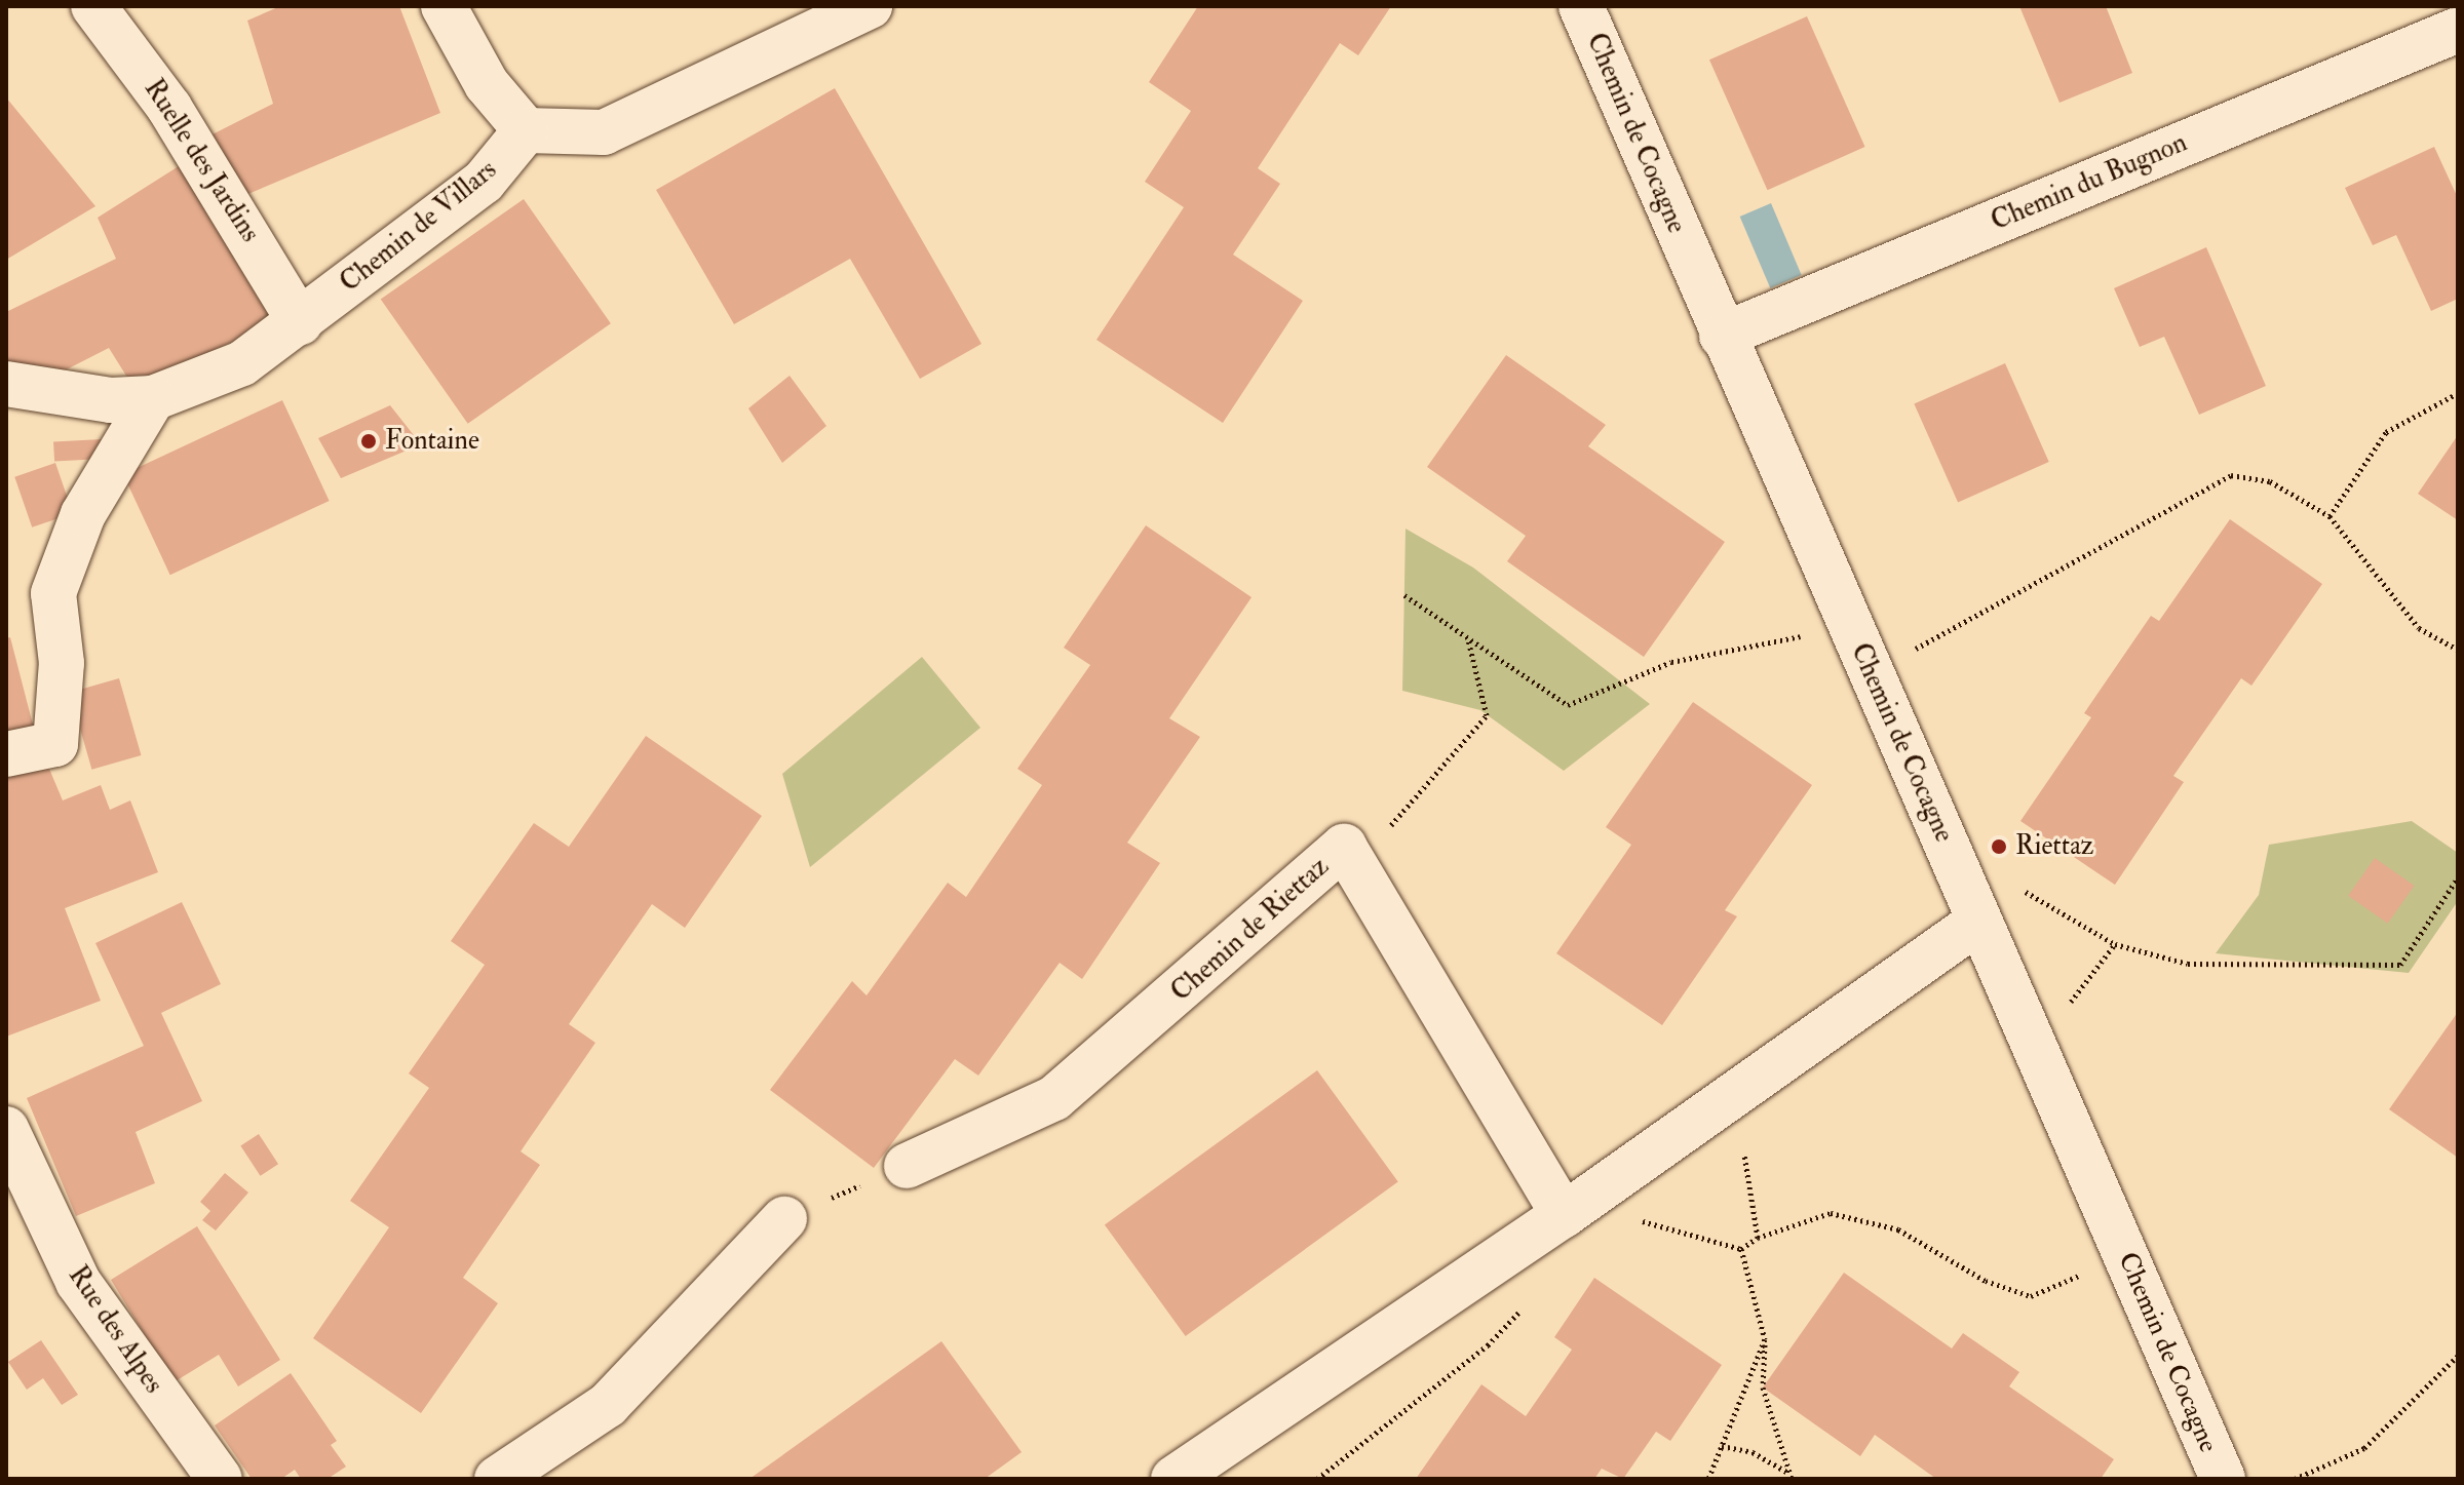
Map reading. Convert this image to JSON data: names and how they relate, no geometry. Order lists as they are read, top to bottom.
{
  "streets": {
    "street": [
      "Chemin de Cocagne",
      "Ruelle des Jardins",
      "Chemin du Bugnon",
      "Chemin de Villars",
      "Chemin de Riettaz",
      "Rue des Alpes"
    ]
  },
  "crossings": [
    ["Chemin de Cocagne", "Chemin du Bugnon"],
    ["Ruelle des Jardins", "Chemin de Villars"]
  ],
  "places": ["Fontaine", "Riettaz"]
}
